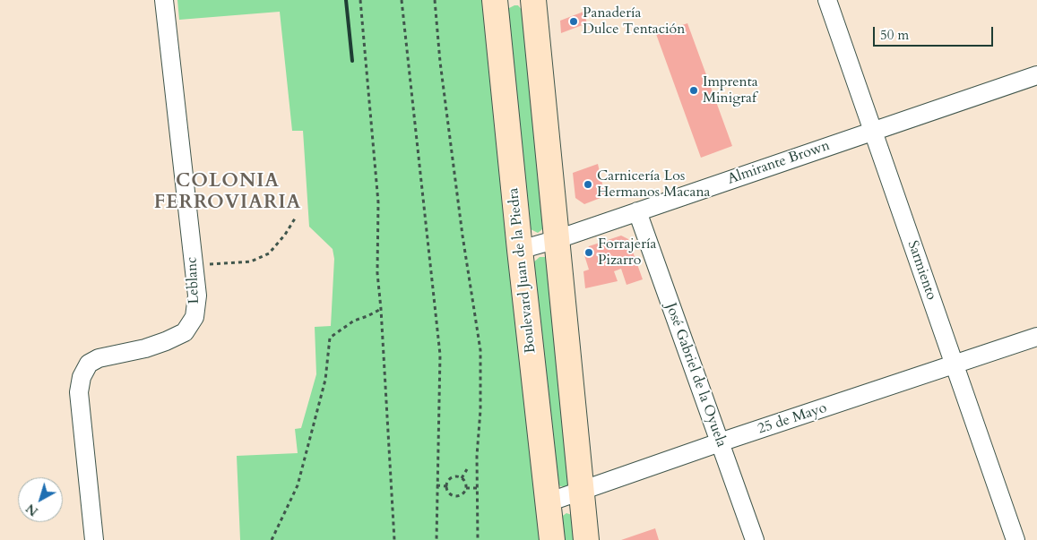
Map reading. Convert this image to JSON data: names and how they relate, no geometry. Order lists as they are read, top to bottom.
{
  "streets": {
    "main road": ["Boulevard Juan de la Piedra"],
    "street": [
      "Almirante Brown",
      "Sarmiento",
      "Leblanc",
      "José Gabriel de la Oyuela",
      "25 de Mayo"
    ]
  },
  "crossings": [
    ["Almirante Brown", "Boulevard Juan de la Piedra"],
    ["Almirante Brown", "Sarmiento"],
    ["Almirante Brown", "José Gabriel de la Oyuela"],
    ["Boulevard Juan de la Piedra", "25 de Mayo"],
    ["Sarmiento", "25 de Mayo"],
    ["José Gabriel de la Oyuela", "25 de Mayo"]
  ],
  "districts": ["COLONIA FERROVIARIA"],
  "places": [
    "Panadería Dulce Tentación",
    "Imprenta Minigraf",
    "Carnicería Los Hermanos Macana",
    "Forrajería Pizarro"
  ],
  "scale_bar": "50 m",
  "north": "bottom left"
}
